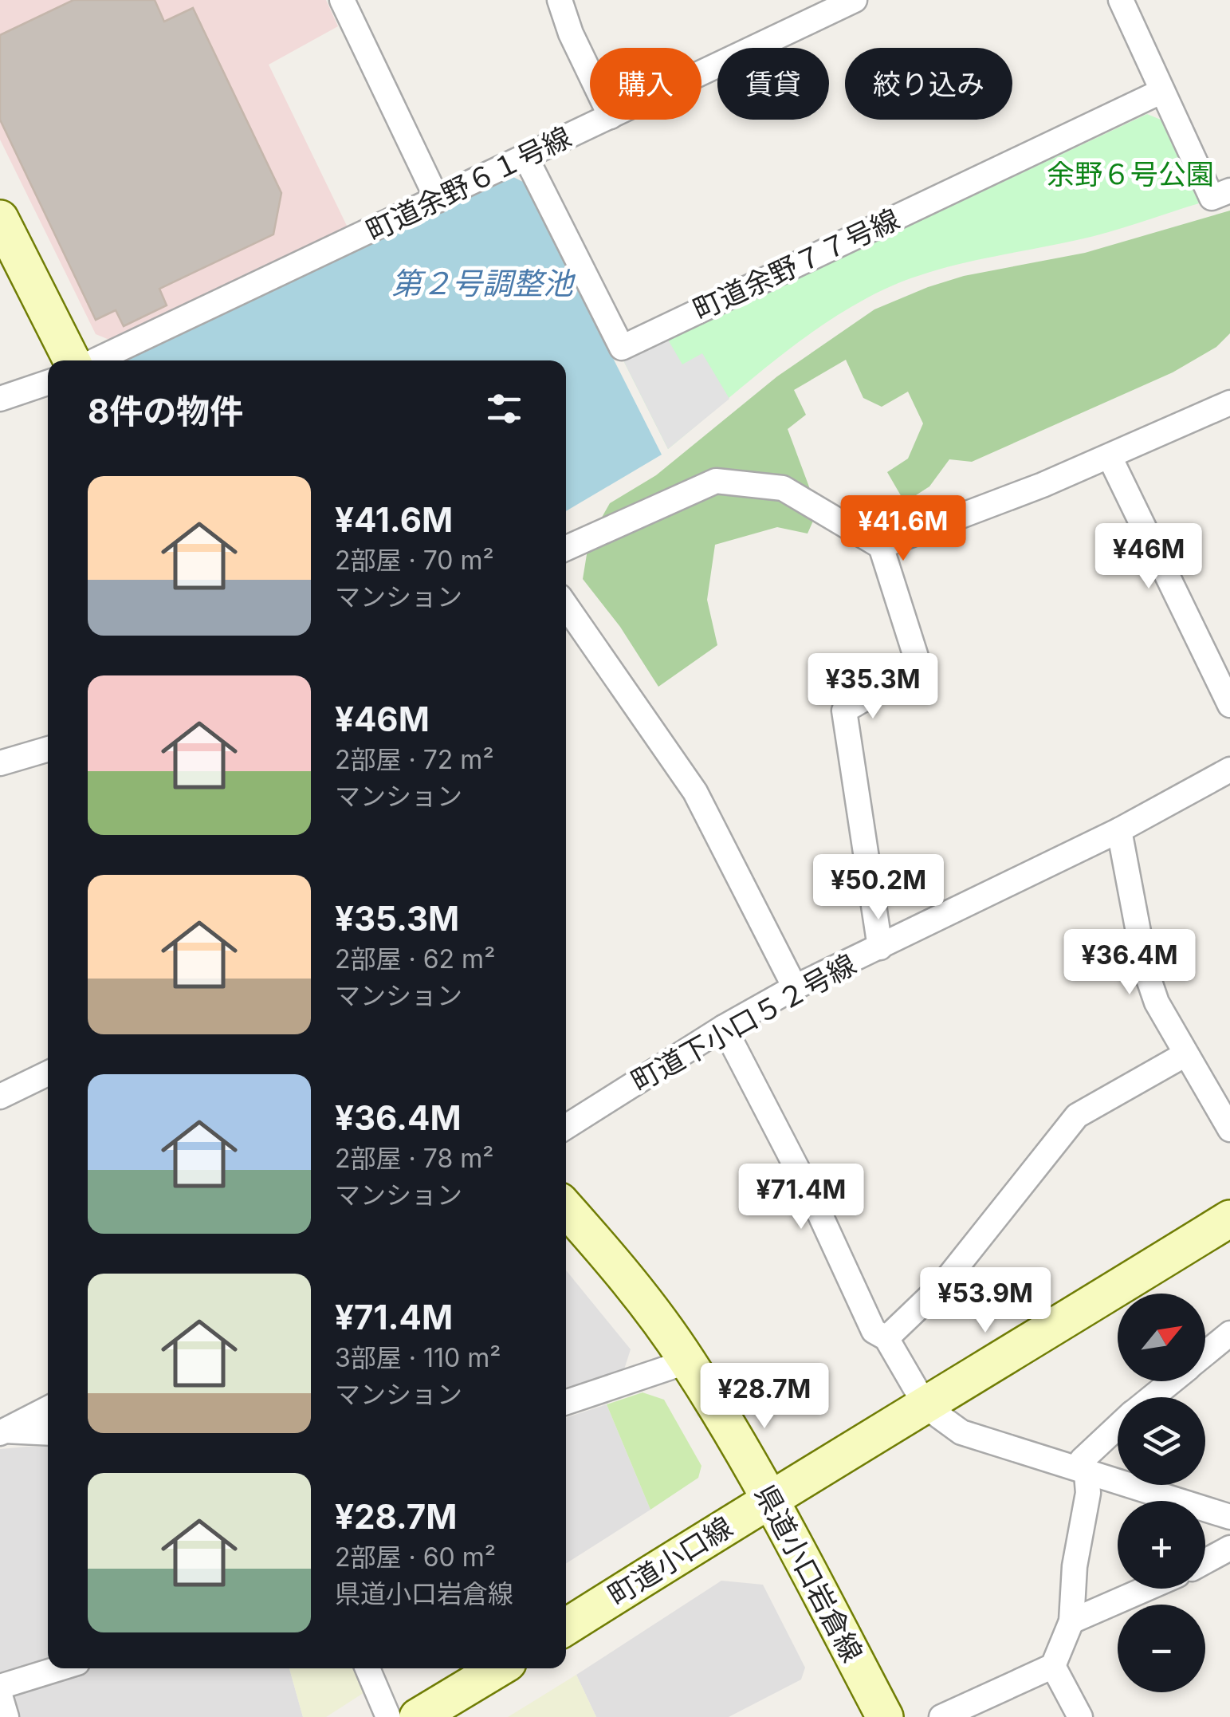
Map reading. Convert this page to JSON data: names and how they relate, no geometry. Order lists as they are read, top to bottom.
{
  "streets": {
    "street": [
      "町道余野６１号線",
      "町道余野７７号線",
      "町道下小口５２号線",
      "町道小口線",
      "県道小口岩倉線"
    ]
  },
  "crossings": [
    ["町道余野６１号線", "町道余野７７号線"],
    ["町道小口線", "県道小口岩倉線"]
  ],
  "water": ["第２号調整池"],
  "parks": ["余野６号公園"],
  "north": "top right",
  "page": {
    "chip": ["購入", "賃貸", "絞り込み"],
    "heading": "8件の物件",
    "list": [
      {
        "name": "¥41.6M",
        "note": "2部屋 · 70 m² · マンション"
      },
      {
        "name": "¥46M",
        "note": "2部屋 · 72 m² · マンション"
      },
      {
        "name": "¥35.3M",
        "note": "2部屋 · 62 m² · マンション"
      },
      {
        "name": "¥36.4M",
        "note": "2部屋 · 78 m² · マンション"
      },
      {
        "name": "¥71.4M",
        "note": "3部屋 · 110 m² · マンション"
      },
      {
        "name": "¥28.7M",
        "note": "2部屋 · 60 m² · 県道小口岩倉線"
      }
    ],
    "price": [
      "¥41.6M",
      "¥46M",
      "¥35.3M",
      "¥50.2M",
      "¥36.4M",
      "¥71.4M",
      "¥53.9M",
      "¥28.7M"
    ],
    "map_buttons": ["+", "−"]
  }
}
